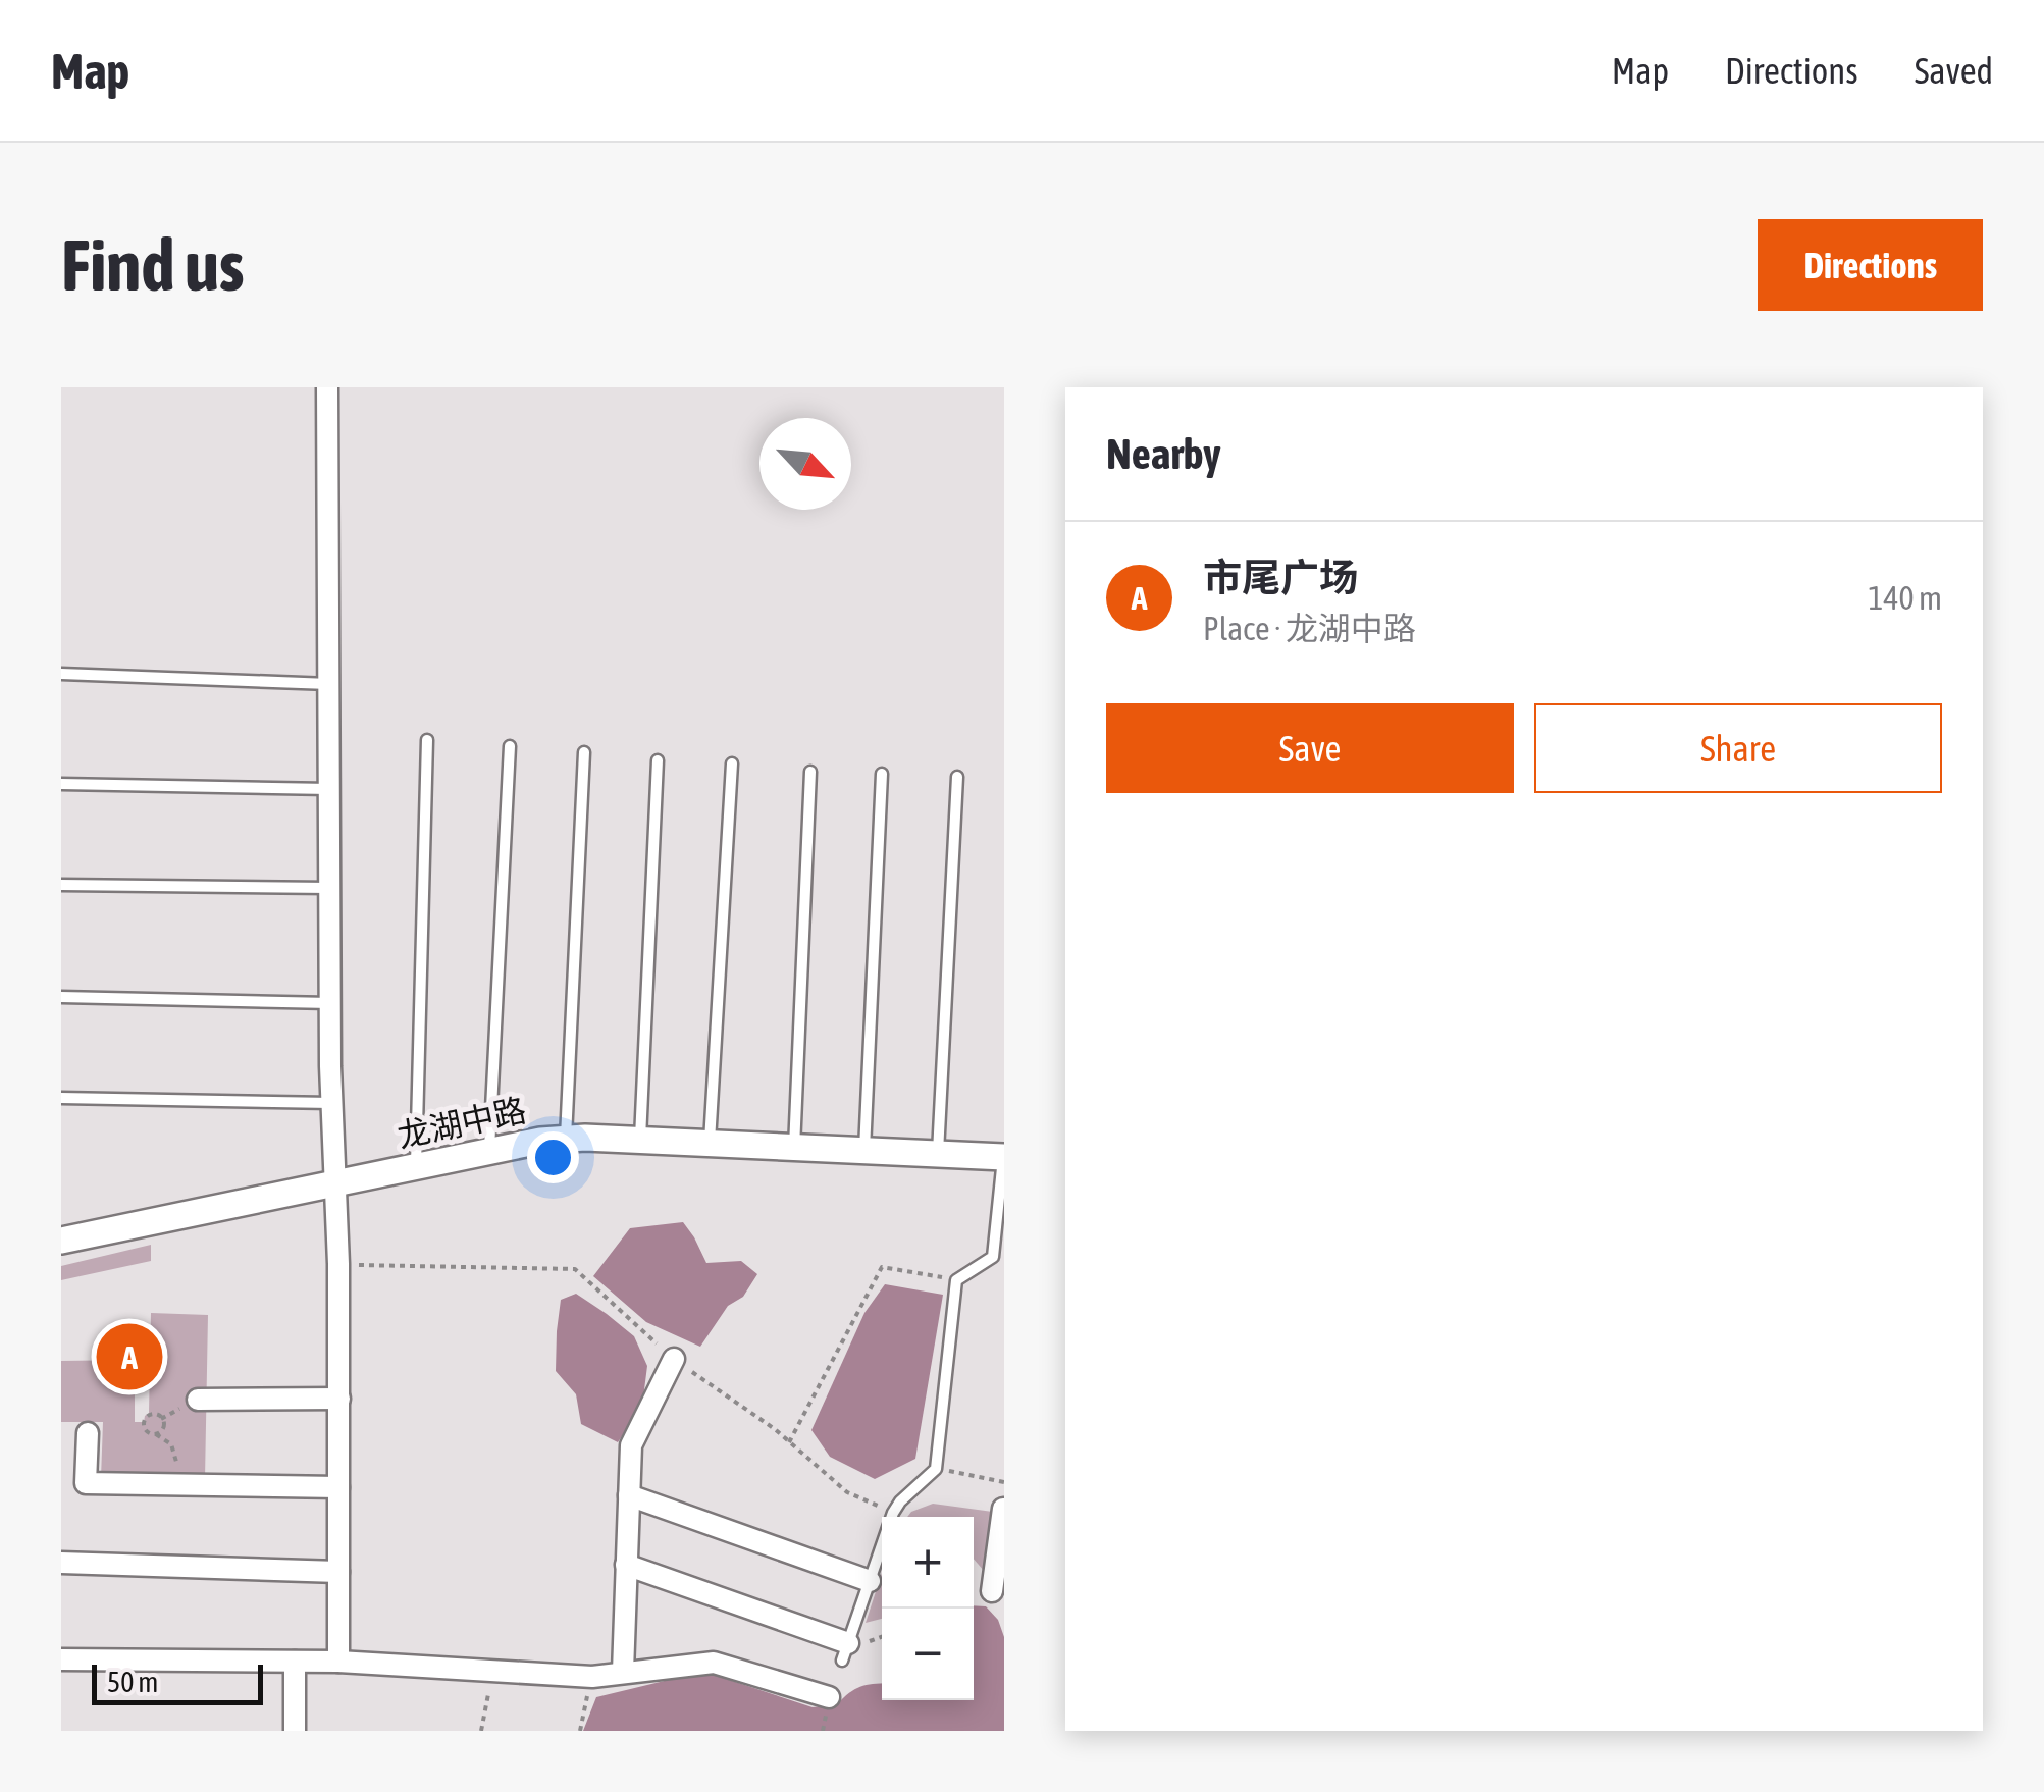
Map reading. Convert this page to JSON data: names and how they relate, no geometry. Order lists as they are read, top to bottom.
{
  "streets": {
    "street": ["龙湖中路"]
  },
  "scale_bar": "50 m",
  "north": "bottom right",
  "page": {
    "header": "Map",
    "nav": ["Map", "Directions", "Saved"],
    "buttons": [
      "Directions",
      ["Save", "Share"]
    ],
    "title": "Find us",
    "heading": "Nearby",
    "list": [
      {
        "mark": "A",
        "name": "市尾广场",
        "note": "Place · 龙湖中路",
        "value": "140 m"
      }
    ],
    "pins": "A",
    "map_buttons": ["+", "−"],
    "scale": "50 m"
  }
}
